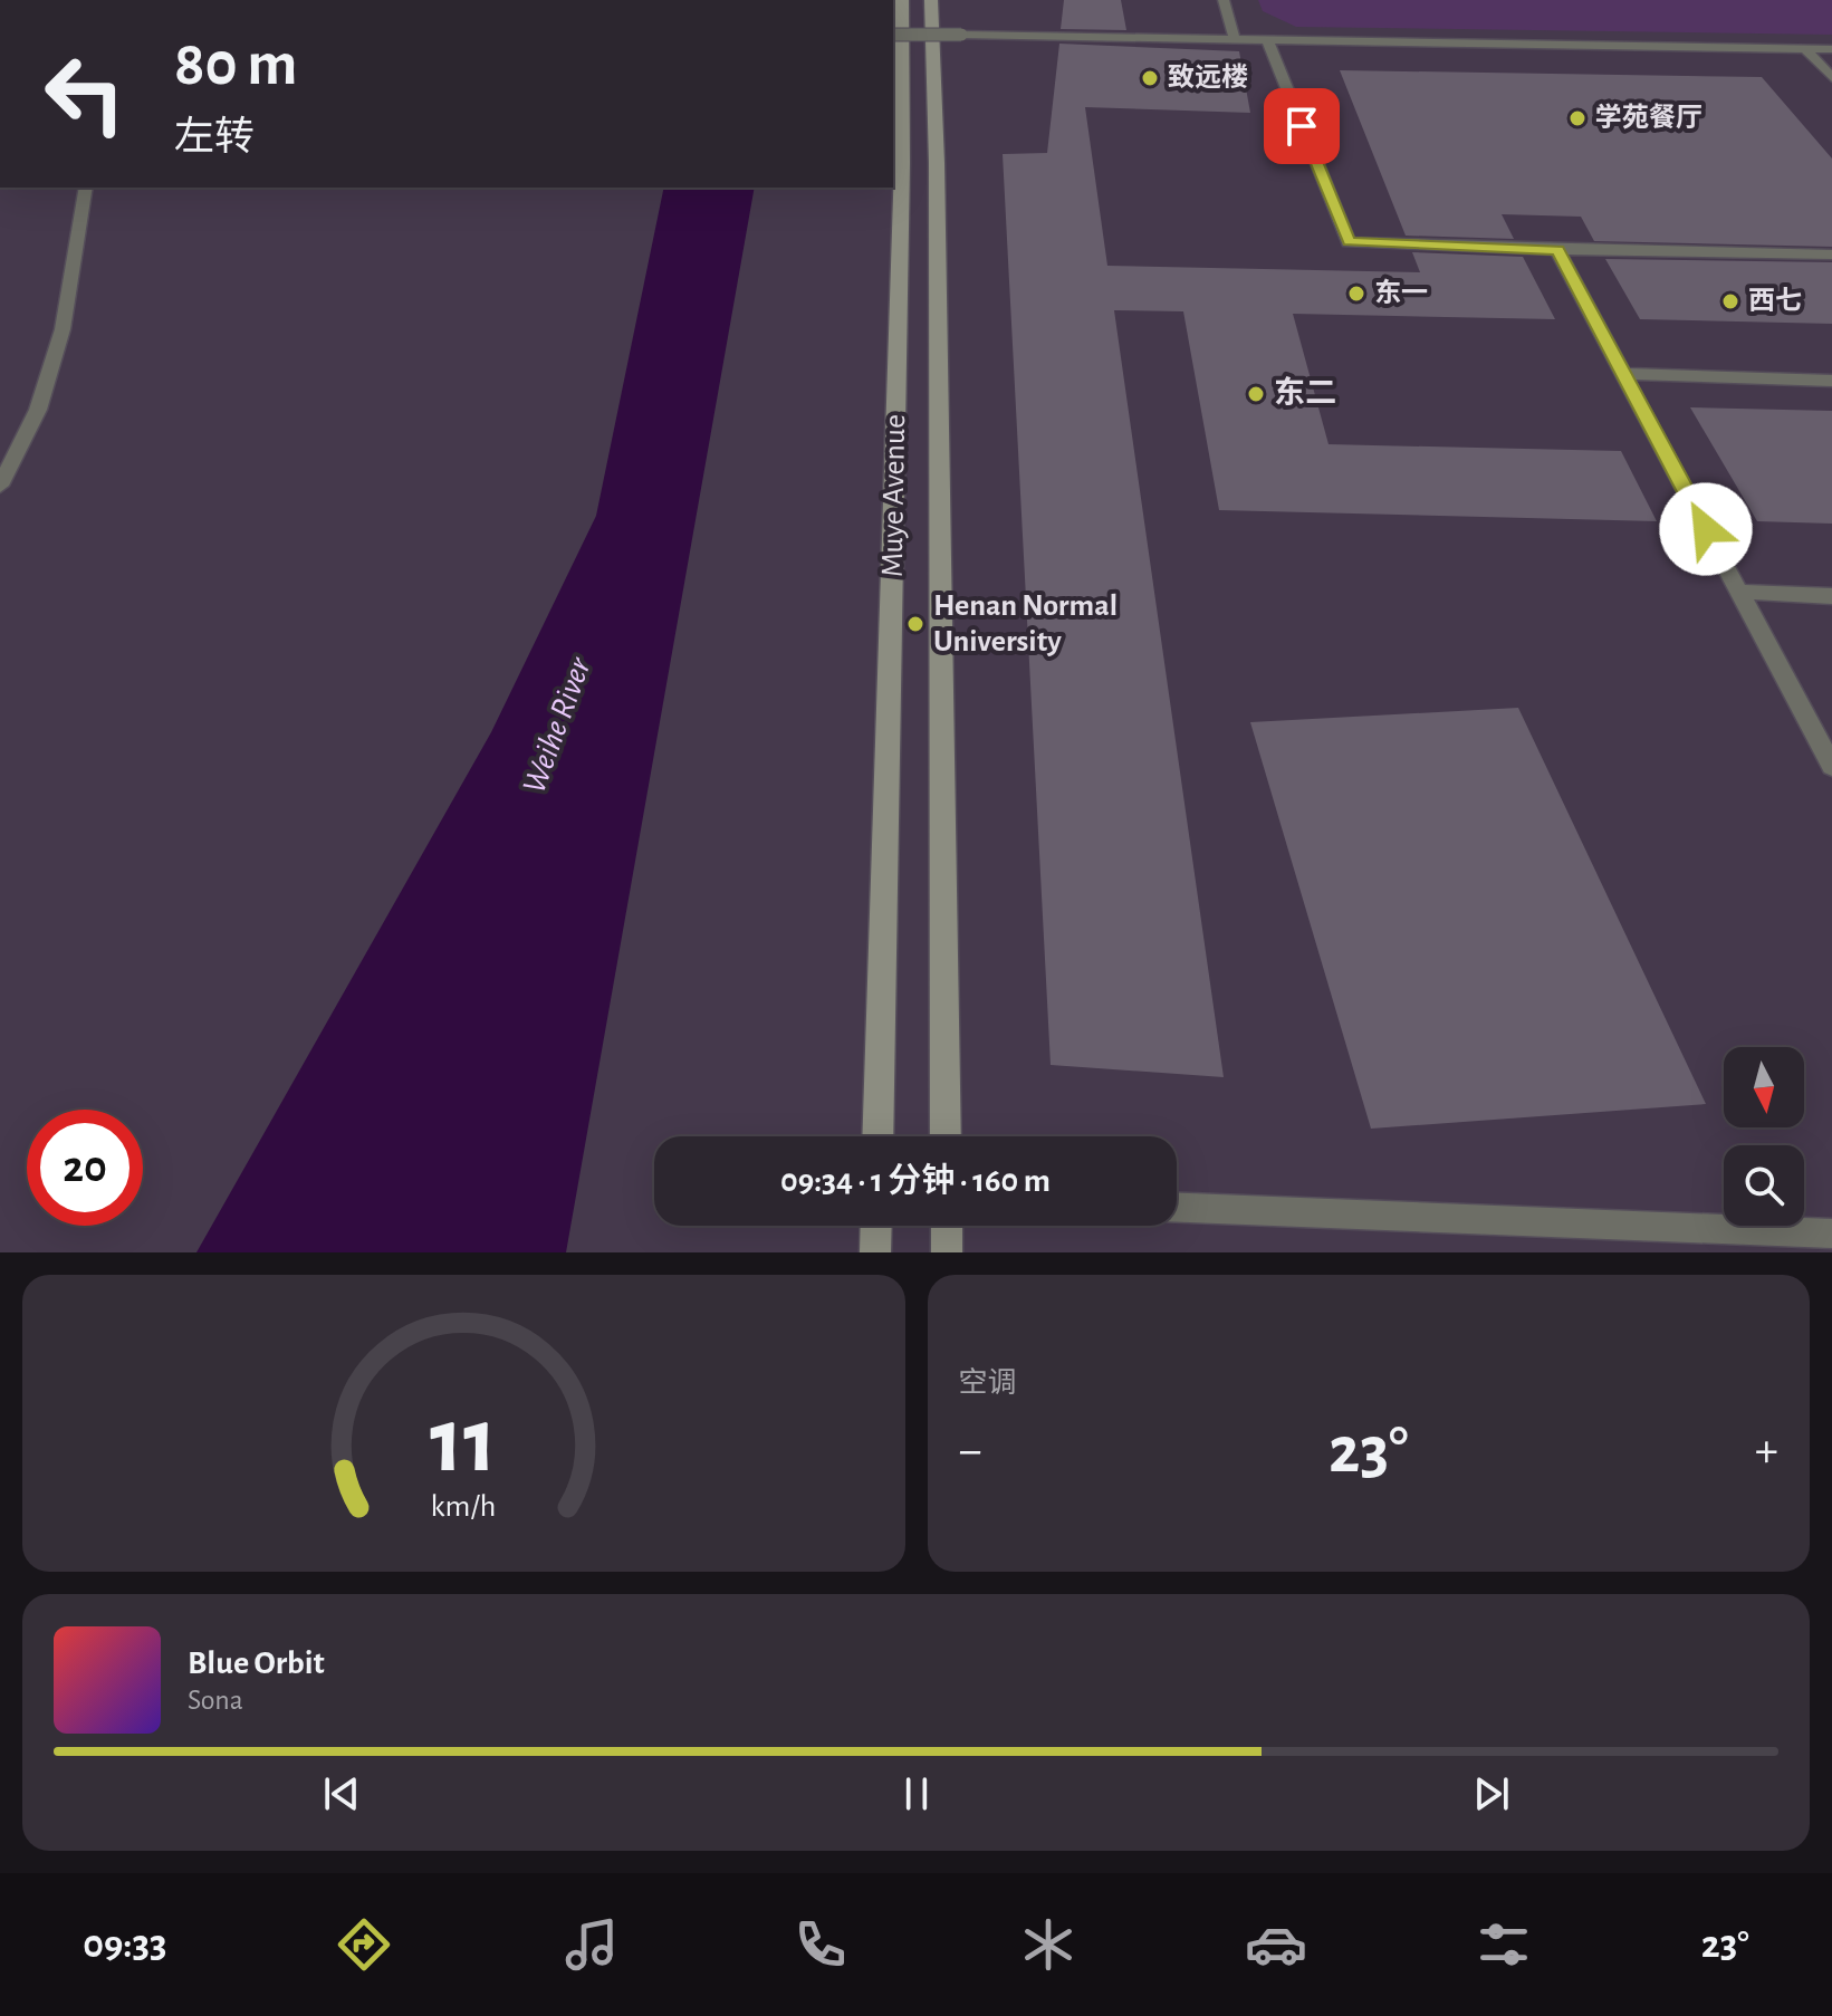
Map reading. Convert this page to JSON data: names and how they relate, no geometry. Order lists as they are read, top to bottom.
{
  "streets": {
    "main road": ["Muye Avenue"]
  },
  "water": ["Weihe River"],
  "places": [
    "致远楼",
    "学苑餐厅",
    "东一",
    "西七",
    "东二",
    "Henan Normal University"
  ],
  "north": "bottom",
  "page": {
    "turn": ["80 m", "左转"],
    "limit": "20",
    "trip": "09:34 · 1 分钟 · 160 m",
    "tile": "空调",
    "heat": ["−", "23°", "+"],
    "song": ["Blue Orbit", "Sona"],
    "tabs": ["09:33", "23°"],
    "gauge": ["11", "km/h"]
  }
}
